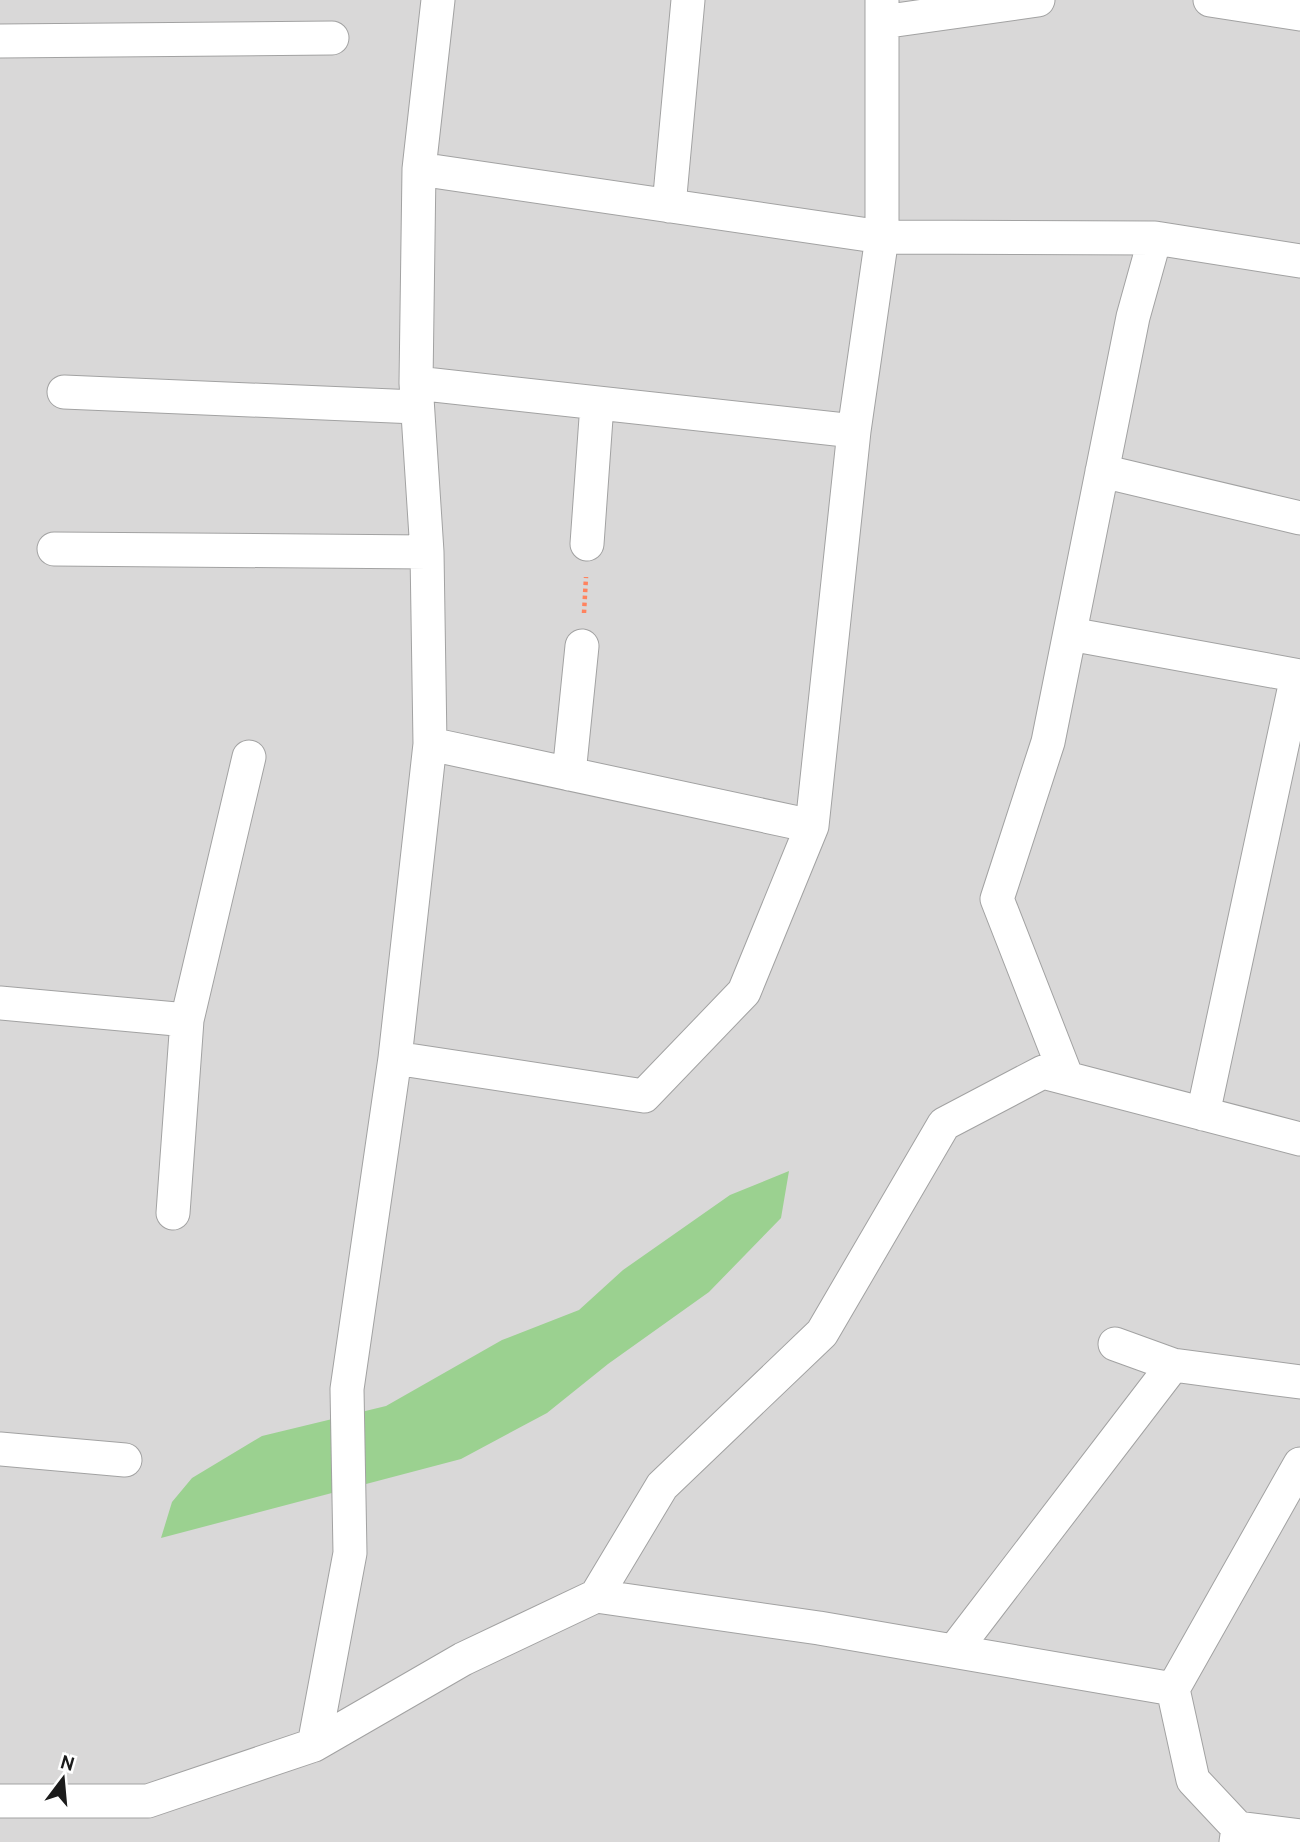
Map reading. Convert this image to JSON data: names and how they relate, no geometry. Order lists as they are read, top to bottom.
{
  "north": "top"
}
